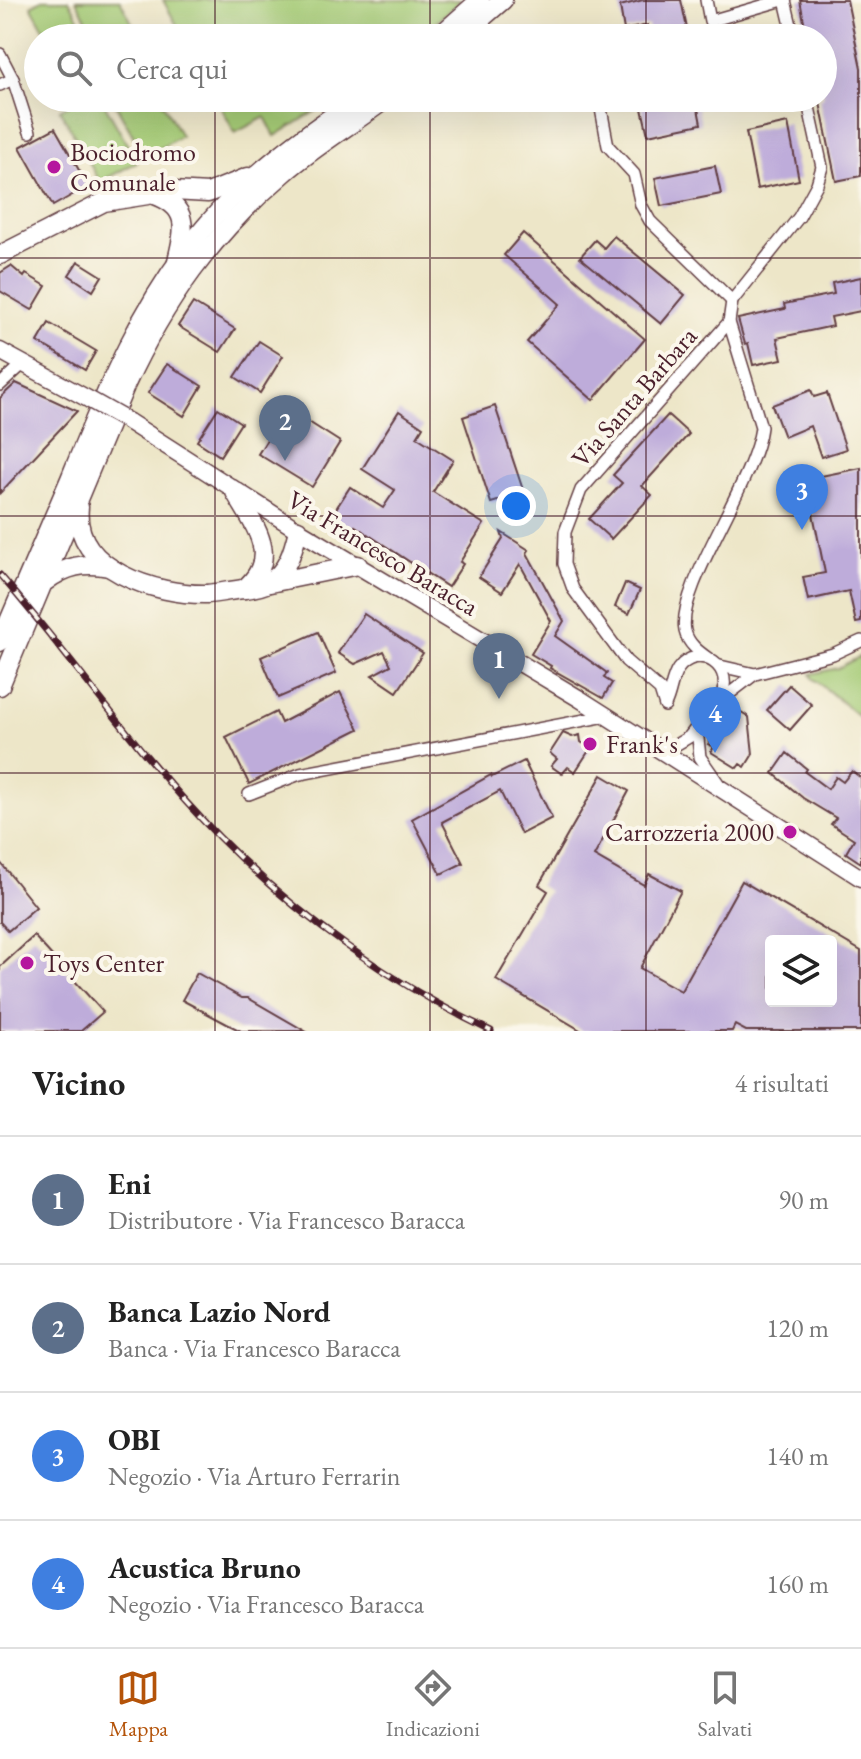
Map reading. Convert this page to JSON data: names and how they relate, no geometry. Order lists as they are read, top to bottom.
{
  "streets": {
    "main road": ["Via Francesco Baracca"],
    "street": ["Via Santa Barbara"]
  },
  "places": [
    "Bociodromo Comunale",
    "Frank's",
    "Carrozzeria 2000",
    "Toys Center"
  ],
  "page": {
    "search": "Cerca qui",
    "pins": [
      "2",
      "3",
      "1",
      "4"
    ],
    "heading": ["Vicino", "4 risultati"],
    "list": [
      {
        "mark": "1",
        "name": "Eni",
        "note": "Distributore · Via Francesco Baracca",
        "value": "90 m"
      },
      {
        "mark": "2",
        "name": "Banca Lazio Nord",
        "note": "Banca · Via Francesco Baracca",
        "value": "120 m"
      },
      {
        "mark": "3",
        "name": "OBI",
        "note": "Negozio · Via Arturo Ferrarin",
        "value": "140 m"
      },
      {
        "mark": "4",
        "name": "Acustica Bruno",
        "note": "Negozio · Via Francesco Baracca",
        "value": "160 m"
      }
    ],
    "nav": ["Mappa", "Indicazioni", "Salvati"]
  }
}
